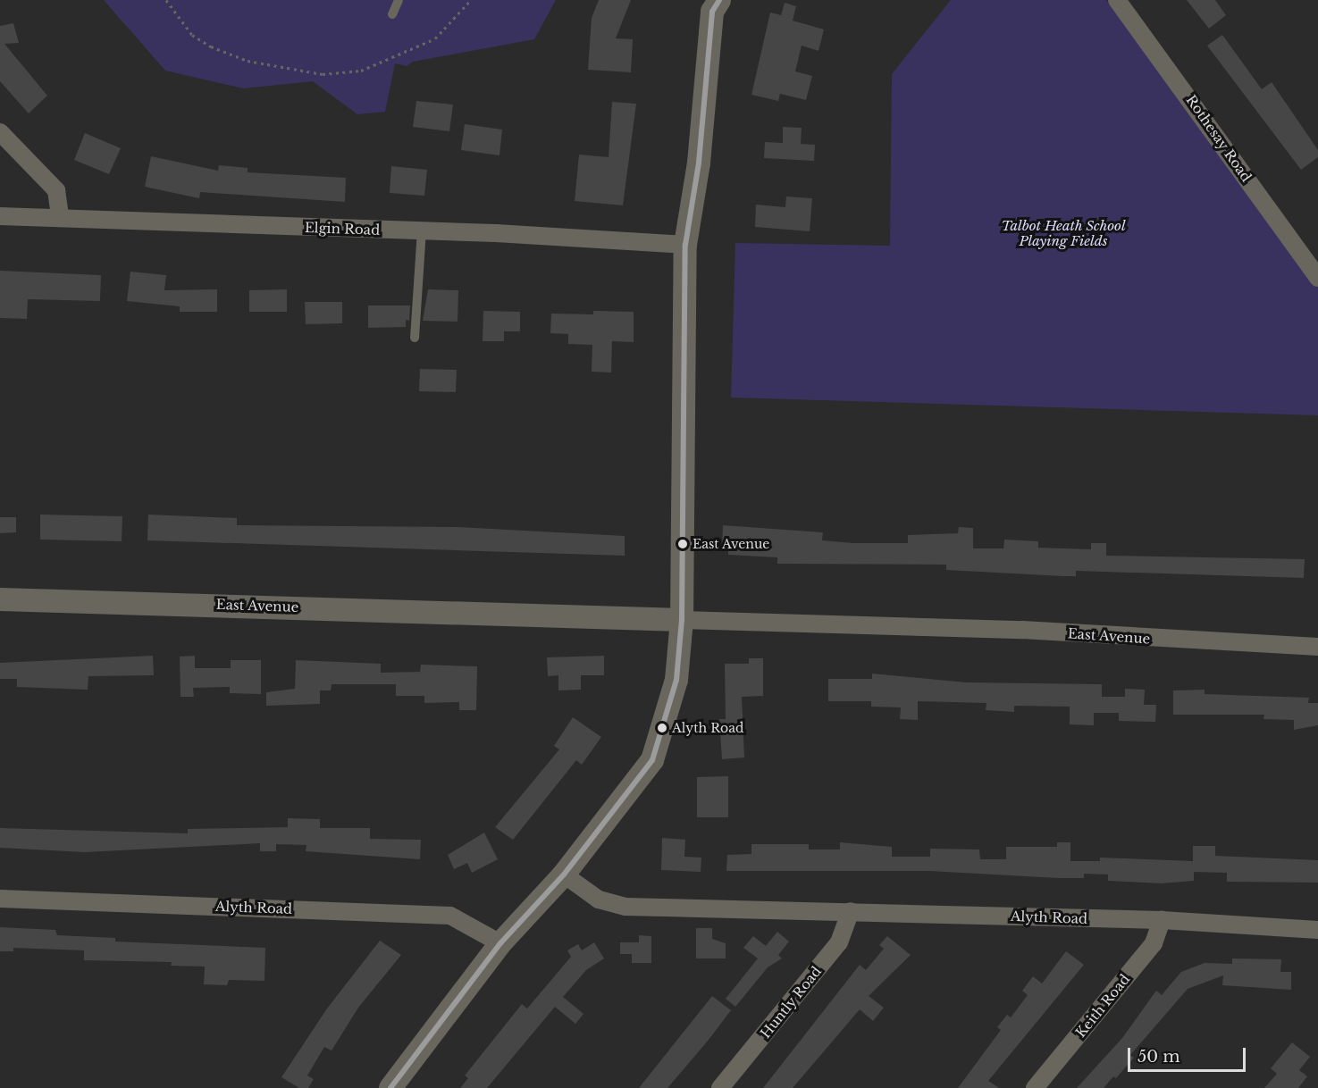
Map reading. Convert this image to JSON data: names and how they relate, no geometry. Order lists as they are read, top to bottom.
{
  "streets": {
    "street": [
      "Rothesay Road",
      "Elgin Road",
      "East Avenue",
      "Alyth Road",
      "Huntly Road",
      "Keith Road"
    ]
  },
  "crossings": [
    ["Alyth Road", "Huntly Road"],
    ["Alyth Road", "Keith Road"]
  ],
  "parks": ["Talbot Heath School Playing Fields"],
  "places": ["East Avenue", "Alyth Road"],
  "scale_bar": "50 m"
}
